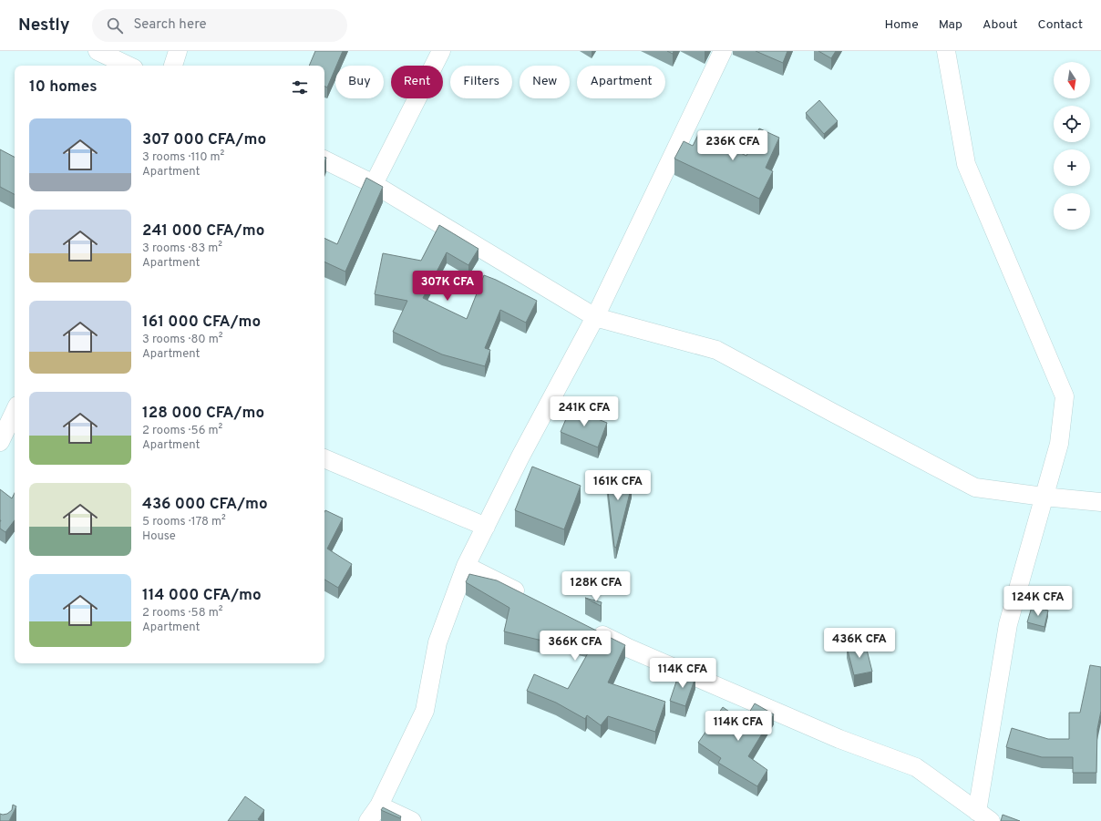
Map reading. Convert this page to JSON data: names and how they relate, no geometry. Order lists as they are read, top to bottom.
{
  "north": "bottom",
  "page": {
    "header": "Nestly",
    "search": "Search here",
    "nav": [
      "Home",
      "Map",
      "About",
      "Contact"
    ],
    "map_buttons": ["+", "−"],
    "chip": [
      "Buy",
      "Rent",
      "Filters",
      "New",
      "Apartment"
    ],
    "heading": "10 homes",
    "list": [
      {
        "name": "307 000 CFA/mo",
        "note": "3 rooms · 110 m² · Apartment"
      },
      {
        "name": "241 000 CFA/mo",
        "note": "3 rooms · 83 m² · Apartment"
      },
      {
        "name": "161 000 CFA/mo",
        "note": "3 rooms · 80 m² · Apartment"
      },
      {
        "name": "128 000 CFA/mo",
        "note": "2 rooms · 56 m² · Apartment"
      },
      {
        "name": "436 000 CFA/mo",
        "note": "5 rooms · 178 m² · House"
      },
      {
        "name": "114 000 CFA/mo",
        "note": "2 rooms · 58 m² · Apartment"
      }
    ],
    "price": [
      "236K CFA",
      "307K CFA",
      "241K CFA",
      "161K CFA",
      "128K CFA",
      "124K CFA",
      "436K CFA",
      "366K CFA",
      "114K CFA",
      "114K CFA"
    ]
  }
}
